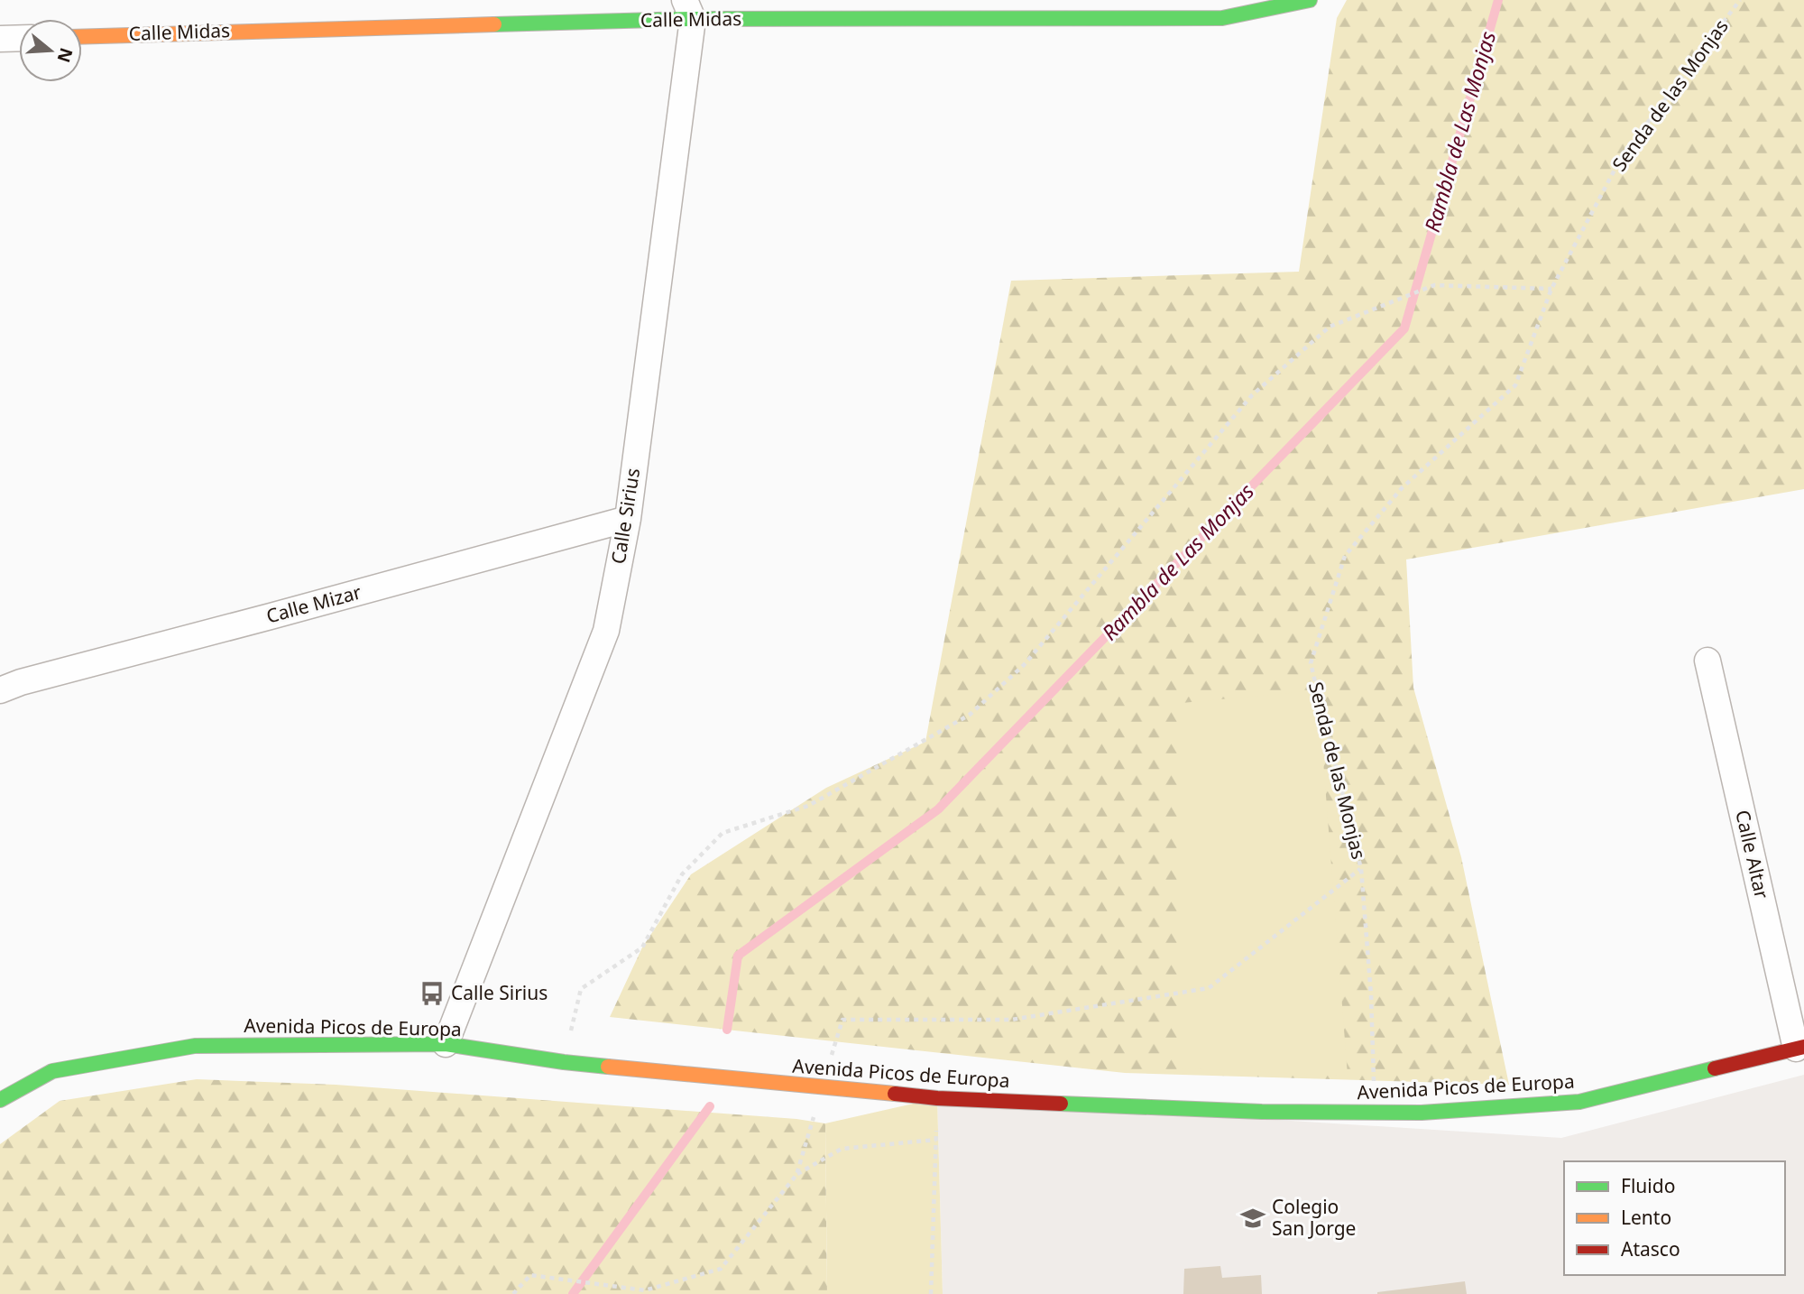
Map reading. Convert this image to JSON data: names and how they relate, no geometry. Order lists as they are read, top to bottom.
{
  "streets": {
    "street": [
      "Calle Midas",
      "Calle Sirius",
      "Calle Mizar",
      "Calle Altar",
      "Avenida Picos de Europa"
    ],
    "path": ["Senda de las Monjas"]
  },
  "crossings": [
    ["Calle Midas", "Calle Sirius"],
    ["Senda de las Monjas", "Avenida Picos de Europa"],
    ["Calle Sirius", "Calle Mizar"],
    ["Calle Sirius", "Avenida Picos de Europa"],
    ["Calle Altar", "Avenida Picos de Europa"]
  ],
  "water": ["Rambla de Las Monjas"],
  "places": {
    "bus stop": ["Calle Sirius"],
    "school or university": ["Colegio San Jorge"]
  },
  "legend": ["Fluido", "Lento", "Atasco"],
  "north": "right"
}
